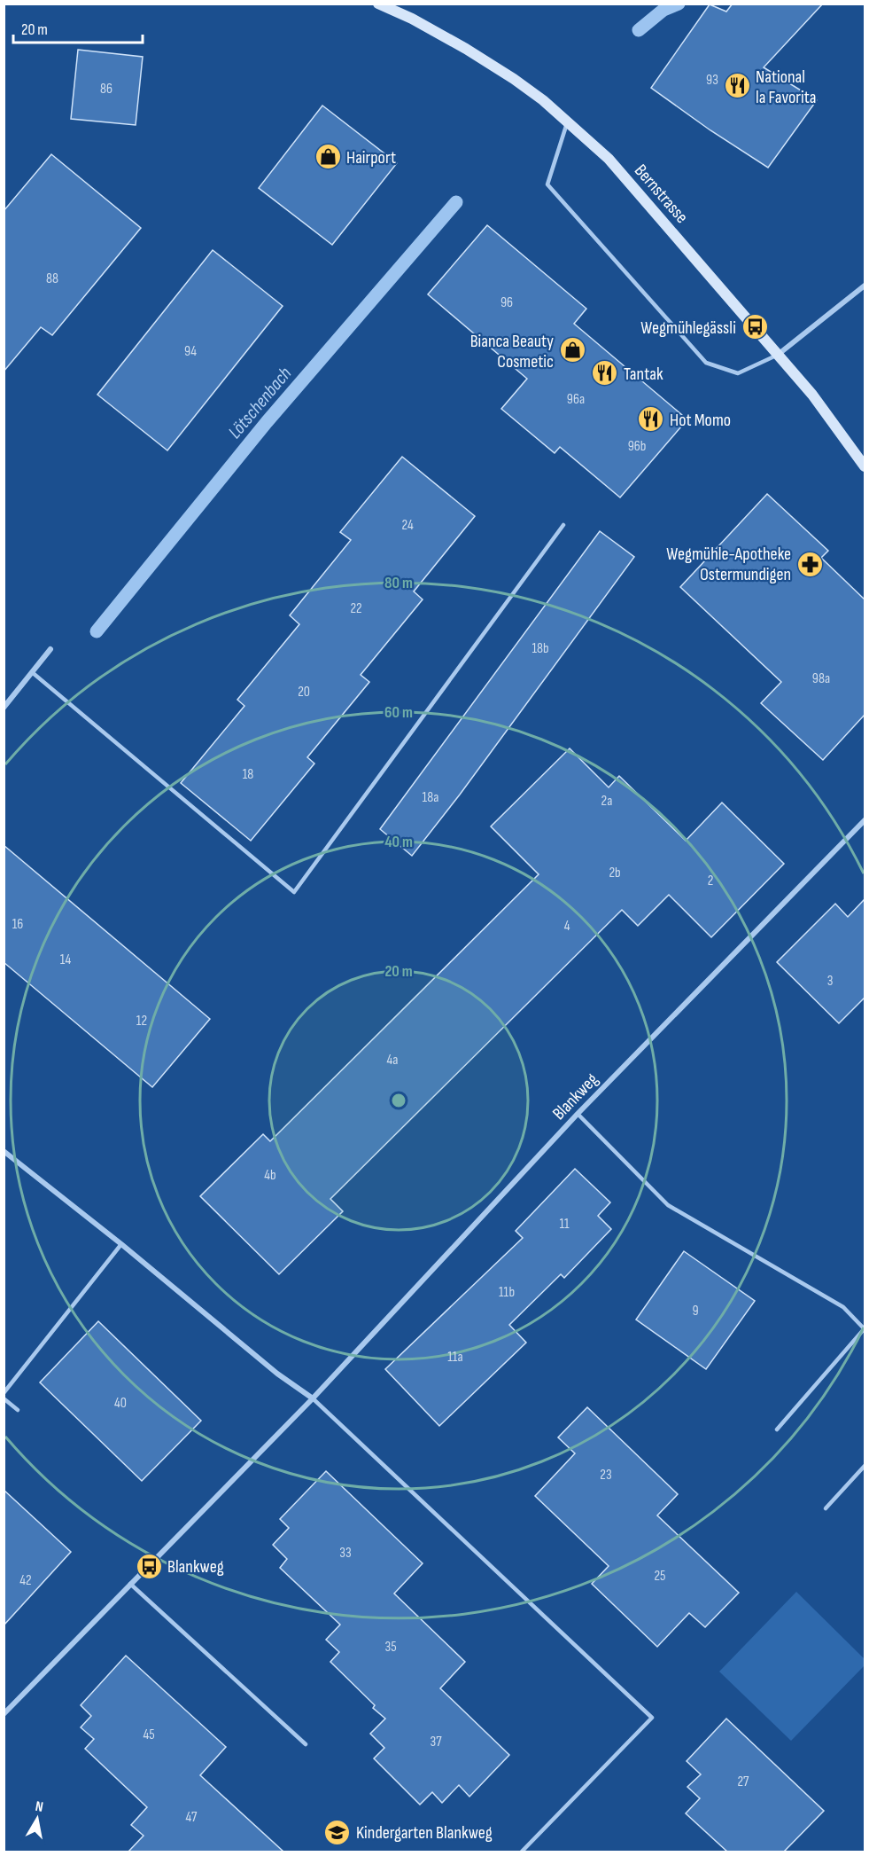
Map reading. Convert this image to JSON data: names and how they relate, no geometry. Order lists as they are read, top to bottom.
{
  "streets": {
    "main road": ["Bernstrasse"],
    "street": ["Blankweg"]
  },
  "water": ["Lötschenbach"],
  "places": {
    "restaurant": ["National la Favorita", "Tantak", "Hot Momo"],
    "shop": ["Hairport", "Bianca Beauty Cosmetic"],
    "bus stop": ["Wegmühlegässli", "Blankweg"],
    "pharmacy": ["Wegmühle-Apotheke Ostermundigen"],
    "school or university": ["Kindergarten Blankweg"]
  },
  "house_numbers": [
    "93",
    "86",
    "88",
    "96",
    "94",
    "96a",
    "96b",
    "24",
    "22",
    "18b",
    "98a",
    "20",
    "18",
    "18a",
    "2a",
    "2b",
    "2",
    "16",
    "4",
    "14",
    "3",
    "12",
    "4a",
    "4b",
    "11",
    "11b",
    "9",
    "11a",
    "40",
    "23",
    "33",
    "25",
    "42",
    "35",
    "45",
    "37",
    "27",
    "47"
  ],
  "scale_bar": "20 m",
  "north": "top",
  "rings": [
    "80 m",
    "60 m",
    "40 m",
    "20 m"
  ]
}
